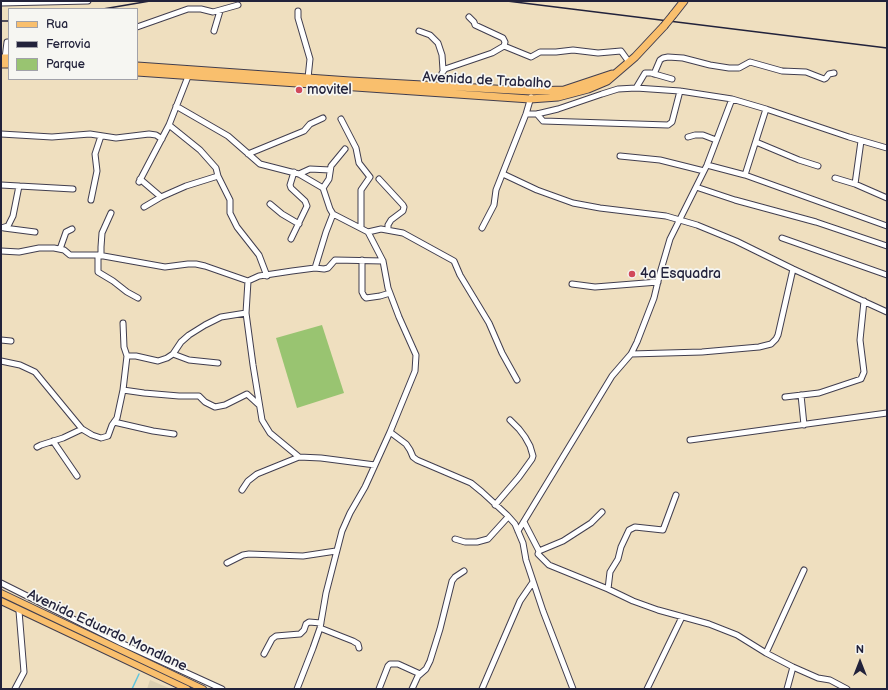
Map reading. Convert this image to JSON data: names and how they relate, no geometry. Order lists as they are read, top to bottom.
{
  "streets": {
    "highway": ["Avenida de Trabalho"],
    "main road": ["Avenida Eduardo Mondlane"]
  },
  "places": ["movitel", "4a Esquadra"],
  "legend": ["Rua", "Ferrovia", "Parque"],
  "north": "top"
}
